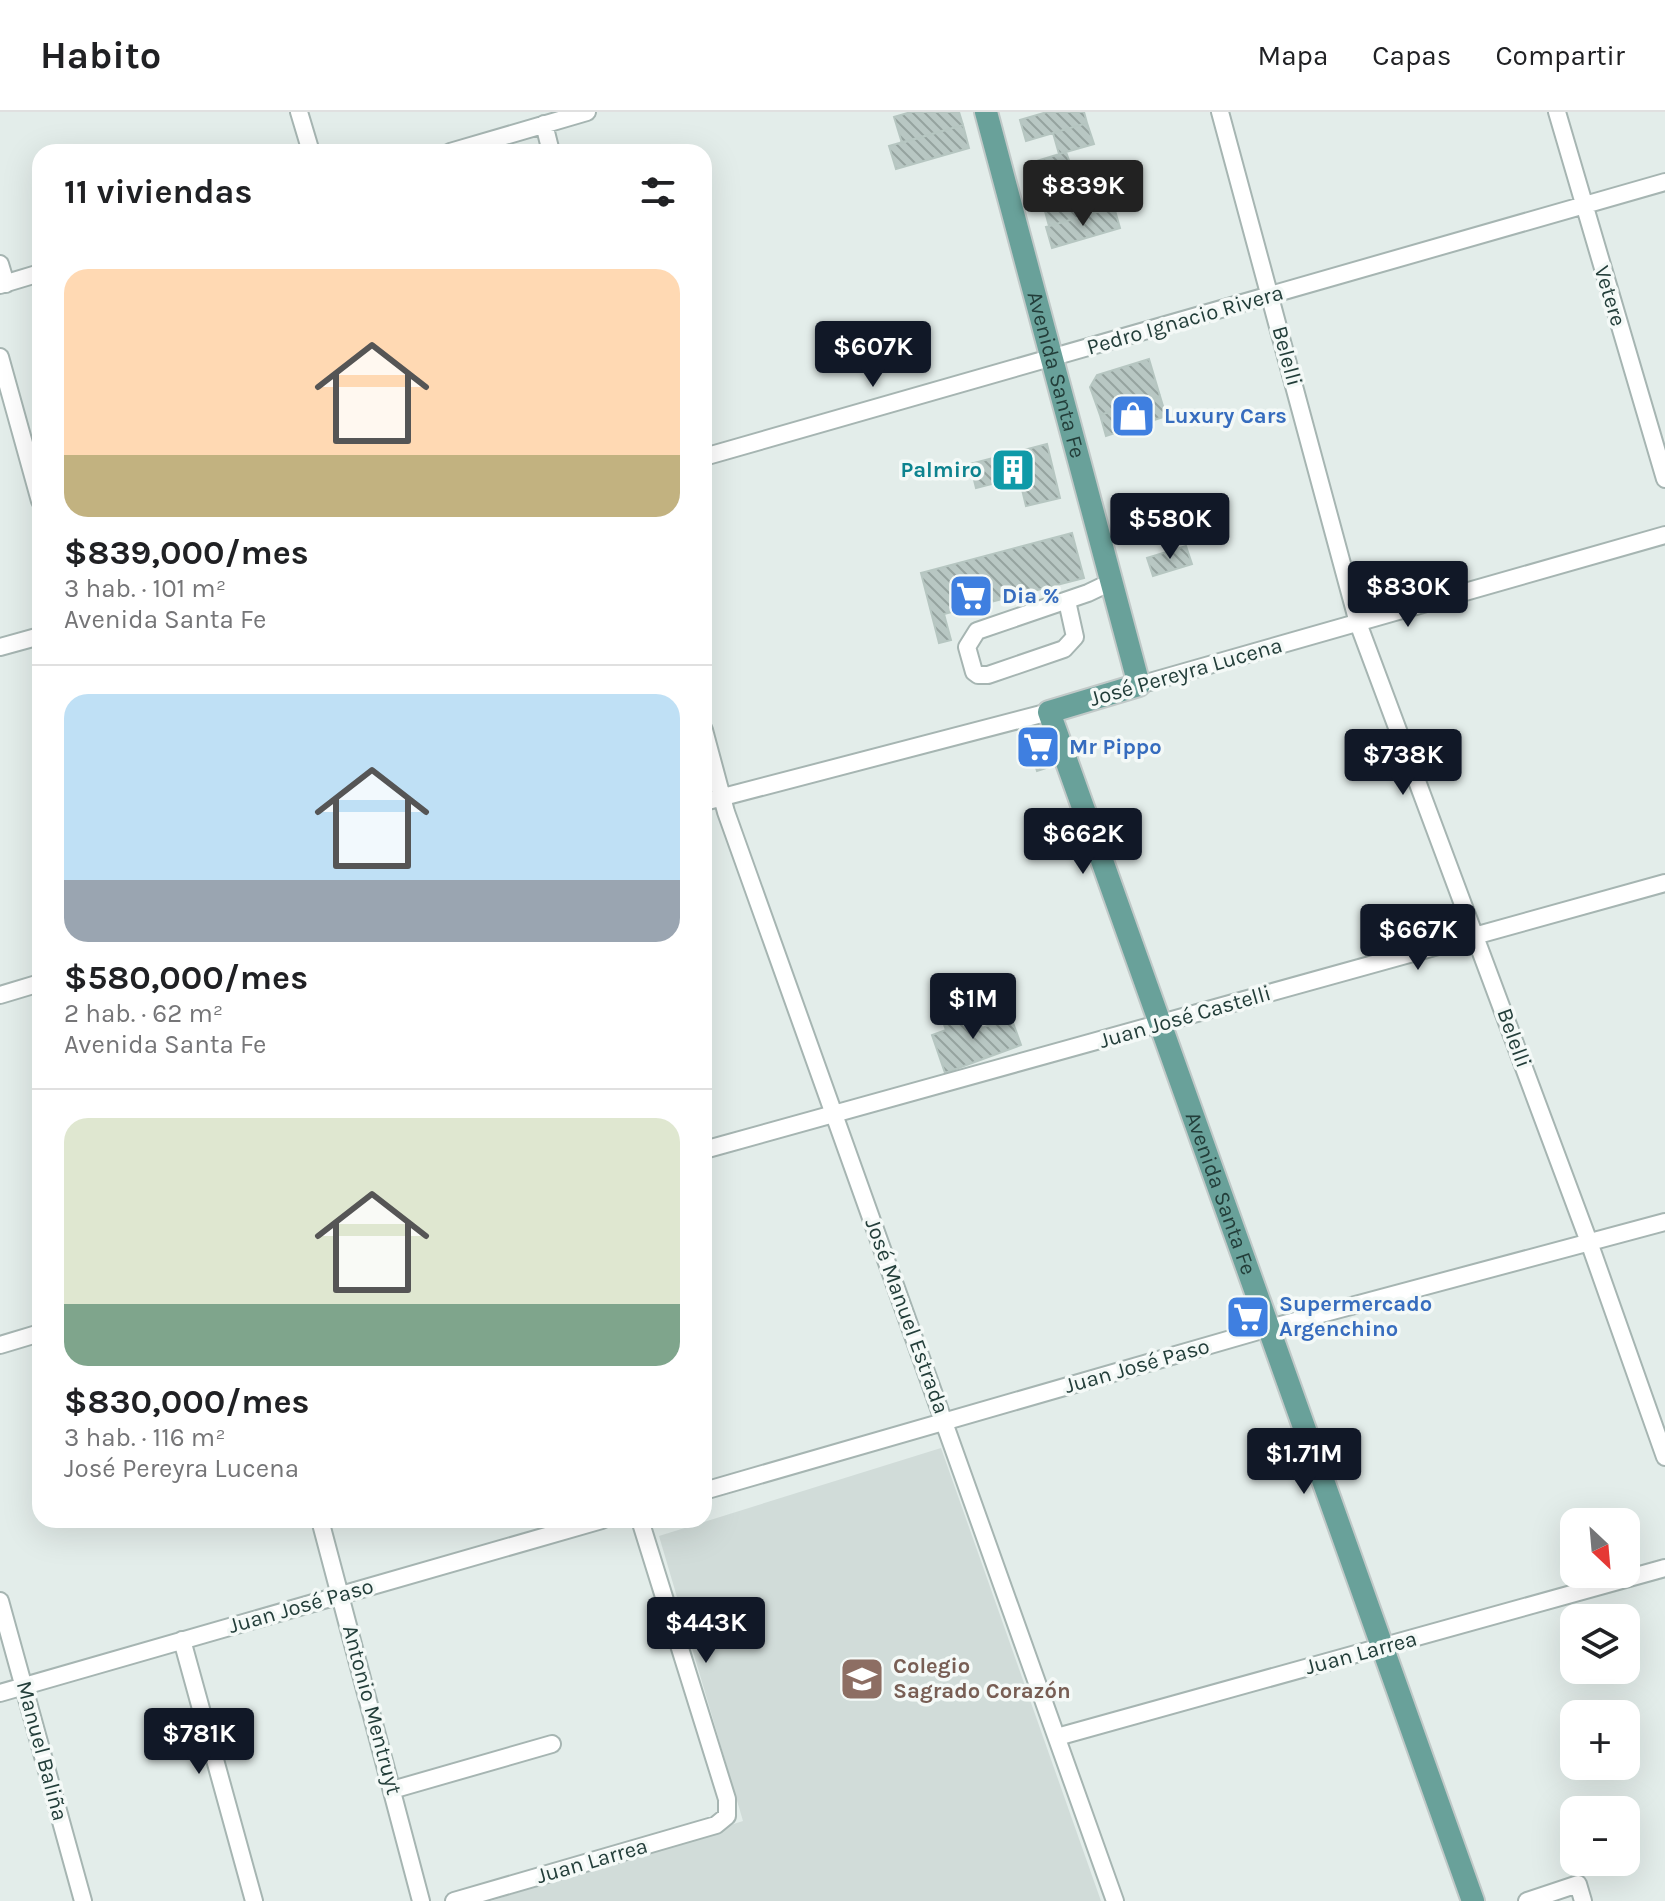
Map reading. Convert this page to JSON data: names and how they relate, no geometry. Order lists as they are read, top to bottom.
{
  "streets": {
    "main road": ["Avenida Santa Fe", "José Pereyra Lucena"],
    "street": [
      "Vetere",
      "Pedro Ignacio Rivera",
      "Belelli",
      "Juan José Castelli",
      "José Manuel Estrada",
      "Juan José Paso",
      "Juan Larrea",
      "Antonio Mentruyt",
      "Manuel Baliña"
    ]
  },
  "crossings": [
    ["Vetere", "Pedro Ignacio Rivera"],
    ["Pedro Ignacio Rivera", "Belelli"],
    ["Pedro Ignacio Rivera", "Avenida Santa Fe"],
    ["Belelli", "José Pereyra Lucena"],
    ["Belelli", "Juan José Castelli"],
    ["Belelli", "Juan José Paso"],
    ["Avenida Santa Fe", "José Pereyra Lucena"],
    ["Avenida Santa Fe", "Juan José Castelli"],
    ["Avenida Santa Fe", "Juan José Paso"],
    ["Avenida Santa Fe", "Juan Larrea"],
    ["José Pereyra Lucena", "José Manuel Estrada"],
    ["Juan José Castelli", "José Manuel Estrada"],
    ["José Manuel Estrada", "Juan José Paso"],
    ["José Manuel Estrada", "Juan Larrea"],
    ["Juan José Paso", "Antonio Mentruyt"],
    ["Juan José Paso", "Manuel Baliña"]
  ],
  "places": {
    "shop": ["Luxury Cars"],
    "building": ["Palmiro"],
    "supermarket": ["Dia %", "Mr Pippo", "Supermercado Argenchino"],
    "school or university": ["Colegio Sagrado Corazón"]
  },
  "north": "bottom right",
  "page": {
    "header": "Habito",
    "nav": ["Mapa", "Capas", "Compartir"],
    "heading": "11 viviendas",
    "price": [
      "$839K",
      "$607K",
      "$580K",
      "$830K",
      "$738K",
      "$662K",
      "$667K",
      "$1M",
      "$1.71M",
      "$443K",
      "$781K"
    ],
    "list": [
      {
        "name": "$839,000/mes",
        "note": "3 hab. · 101 m² · Avenida Santa Fe"
      },
      {
        "name": "$580,000/mes",
        "note": "2 hab. · 62 m² · Avenida Santa Fe"
      },
      {
        "name": "$830,000/mes",
        "note": "3 hab. · 116 m² · José Pereyra Lucena"
      }
    ],
    "map_buttons": ["+", "−"]
  }
}
